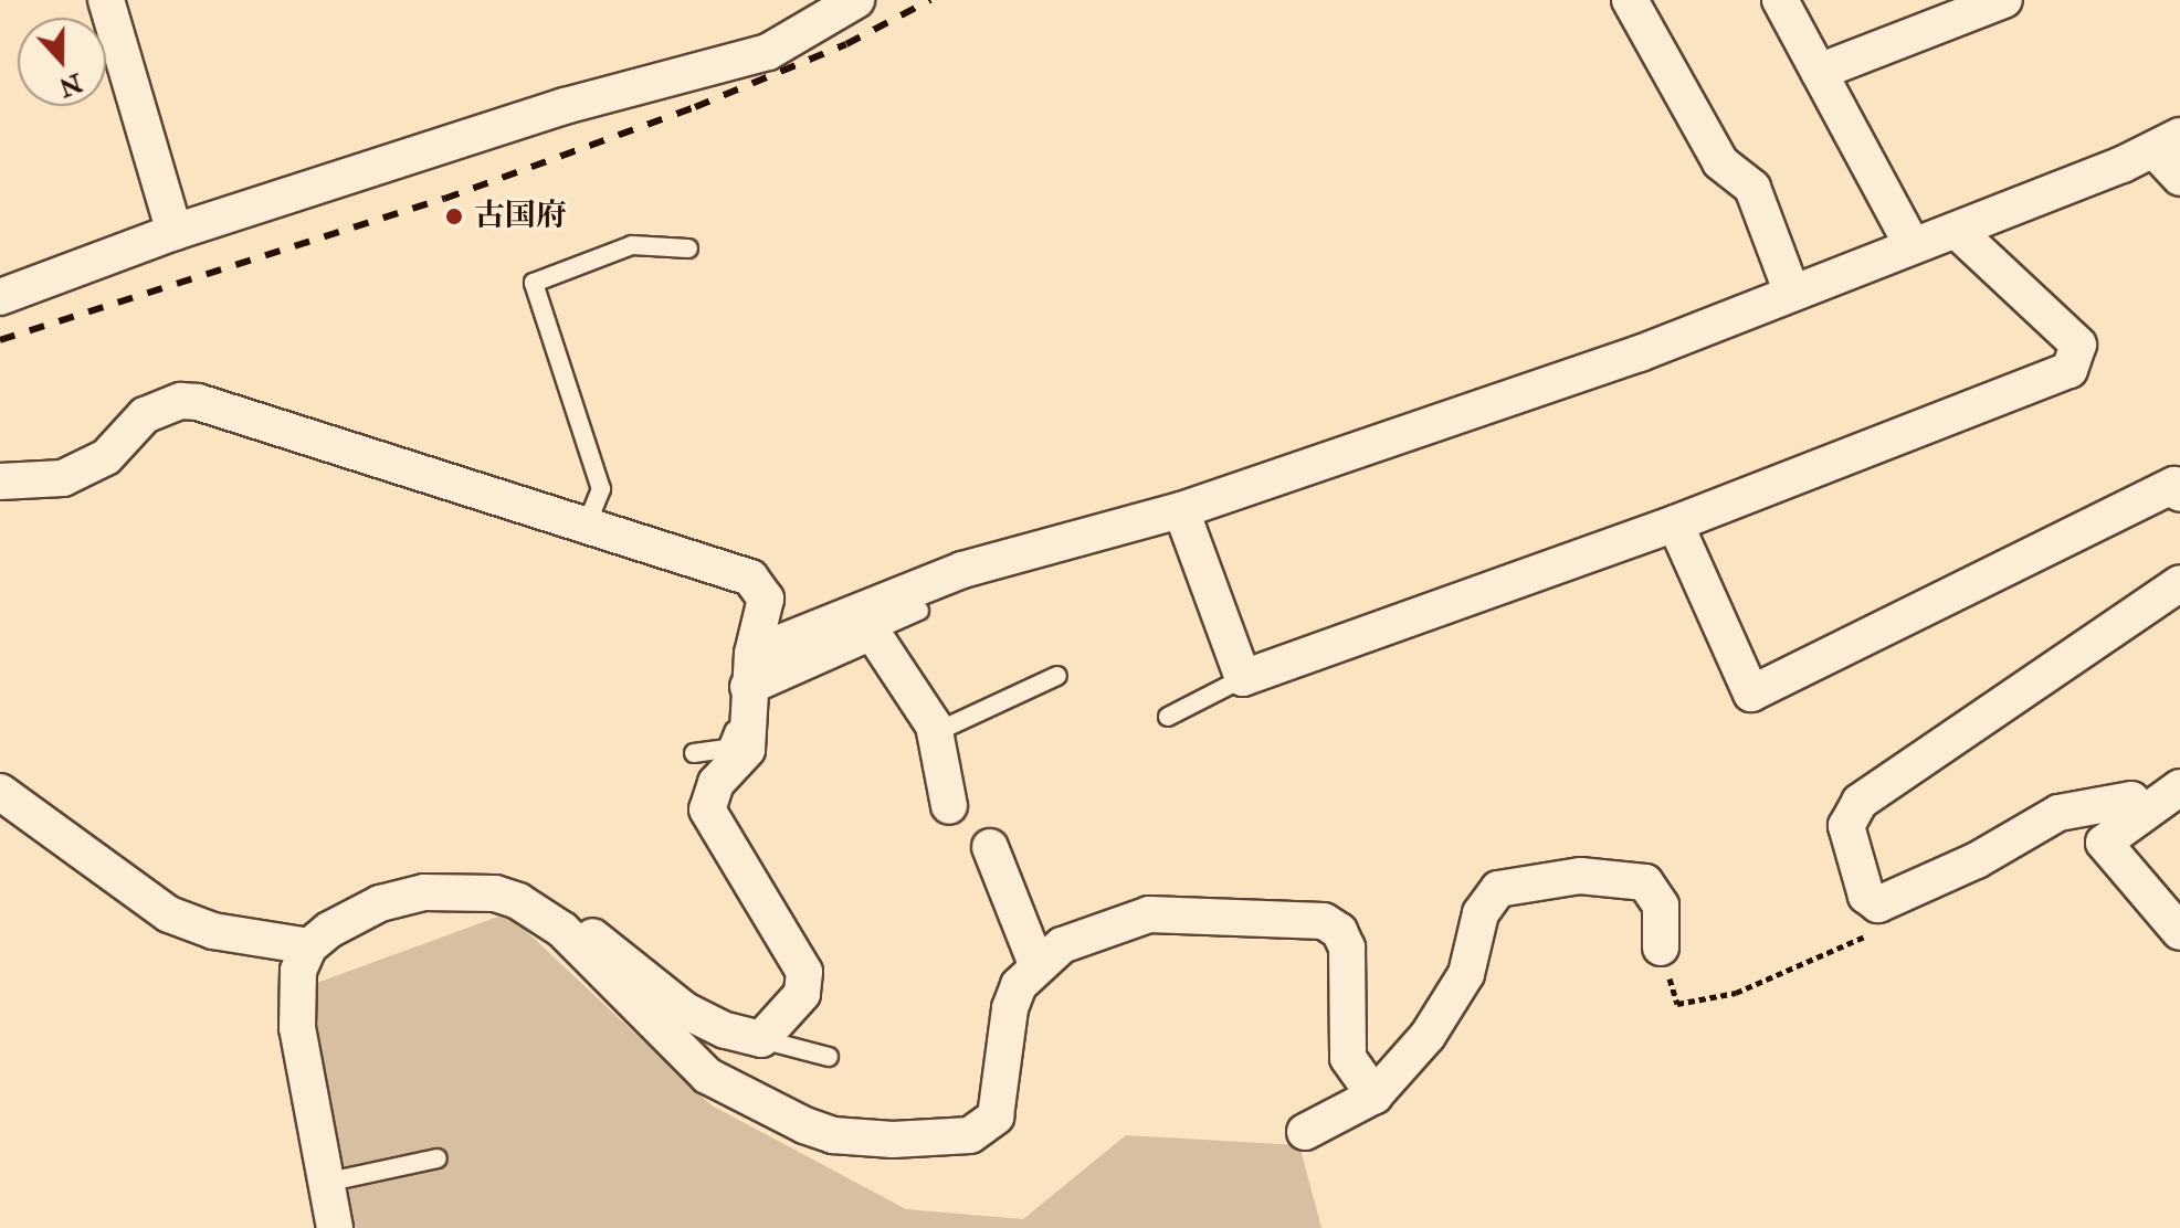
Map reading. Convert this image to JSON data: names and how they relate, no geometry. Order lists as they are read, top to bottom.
{
  "places": ["古国府"],
  "north": "bottom"
}
